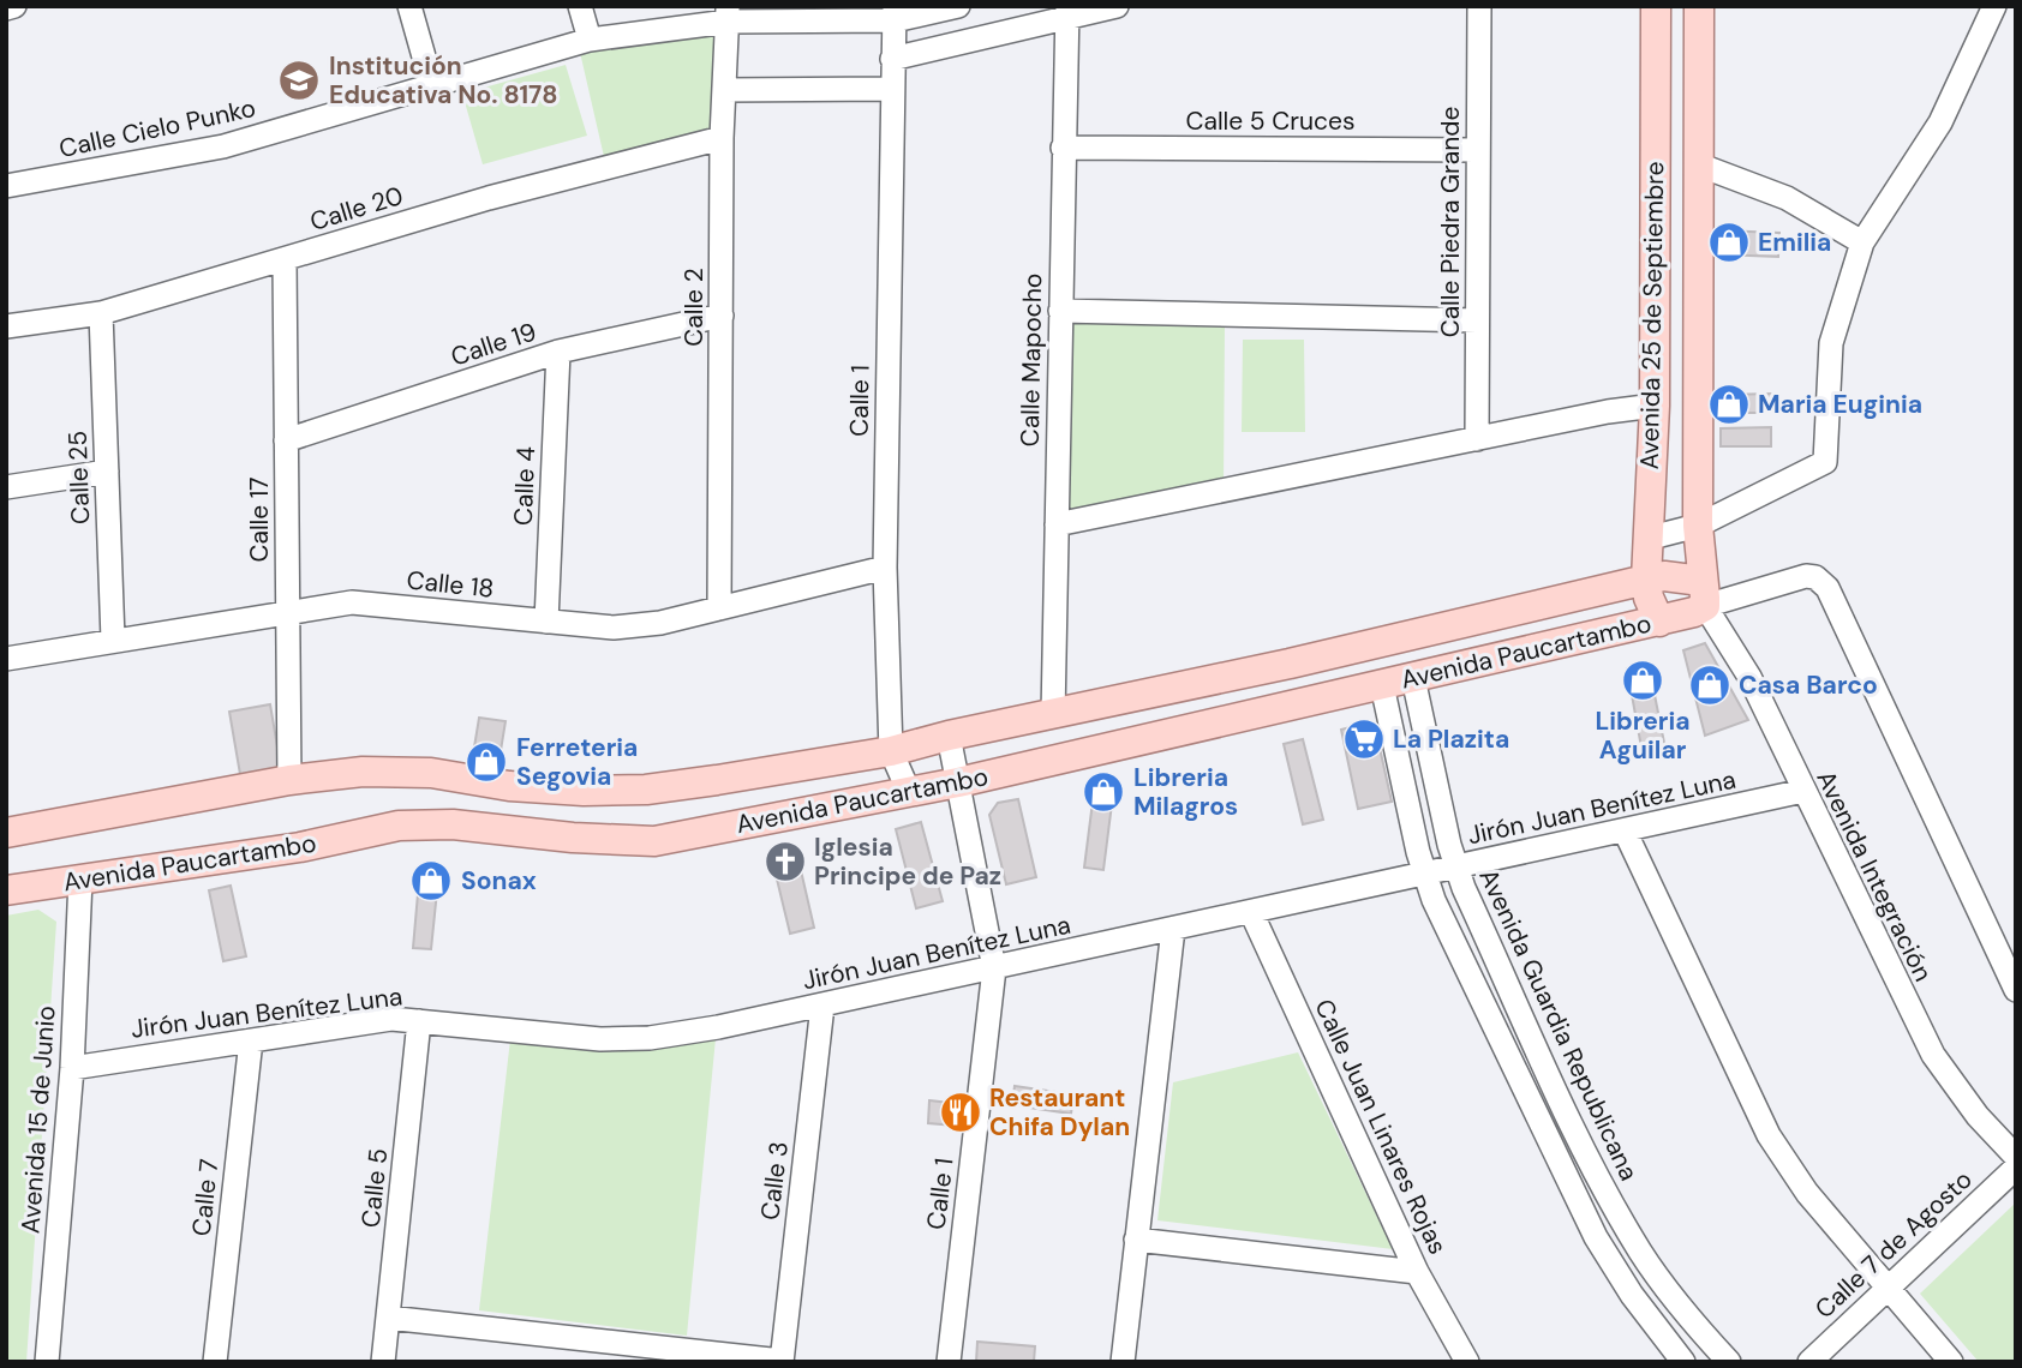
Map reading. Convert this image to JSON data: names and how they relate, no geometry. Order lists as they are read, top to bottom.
{
  "streets": {
    "main road": ["Avenida 25 de Septiembre", "Avenida Paucartambo"],
    "street": [
      "Calle 5 Cruces",
      "Calle Cielo Punko",
      "Calle 20",
      "Calle Piedra Grande",
      "Calle 2",
      "Calle 19",
      "Calle Mapocho",
      "Calle 1",
      "Calle 25",
      "Calle 4",
      "Calle 17",
      "Calle 18",
      "Jirón Juan Benítez Luna",
      "Avenida Integración",
      "Avenida Guardia Republicana",
      "Avenida 15 de Junio",
      "Calle Juan Linares Rojas",
      "Calle 3",
      "Calle 5",
      "Calle 7",
      "Calle 7 de Agosto"
    ]
  },
  "crossings": [
    ["Calle 5 Cruces", "Calle Piedra Grande"],
    ["Calle 5 Cruces", "Calle Mapocho"],
    ["Calle Cielo Punko", "Calle 2"],
    ["Calle Cielo Punko", "Calle 1"],
    ["Calle 20", "Calle 2"],
    ["Calle 20", "Calle 25"],
    ["Calle 20", "Calle 17"],
    ["Calle 2", "Calle 19"],
    ["Calle 2", "Calle 18"],
    ["Avenida 25 de Septiembre", "Avenida Paucartambo"],
    ["Avenida 25 de Septiembre", "Avenida Integración"],
    ["Calle 19", "Calle 4"],
    ["Calle 19", "Calle 17"],
    ["Calle Mapocho", "Avenida Paucartambo"],
    ["Calle 1", "Calle 18"],
    ["Calle 1", "Avenida Paucartambo"],
    ["Calle 1", "Jirón Juan Benítez Luna"],
    ["Calle 25", "Calle 18"],
    ["Calle 4", "Calle 18"],
    ["Calle 17", "Calle 18"],
    ["Calle 17", "Avenida Paucartambo"],
    ["Avenida Paucartambo", "Avenida Integración"],
    ["Avenida Paucartambo", "Avenida Guardia Republicana"],
    ["Avenida Paucartambo", "Avenida 15 de Junio"],
    ["Jirón Juan Benítez Luna", "Avenida Integración"],
    ["Jirón Juan Benítez Luna", "Avenida Guardia Republicana"],
    ["Jirón Juan Benítez Luna", "Avenida 15 de Junio"],
    ["Jirón Juan Benítez Luna", "Calle Juan Linares Rojas"],
    ["Jirón Juan Benítez Luna", "Calle 3"],
    ["Jirón Juan Benítez Luna", "Calle 5"],
    ["Jirón Juan Benítez Luna", "Calle 7"]
  ],
  "places": {
    "school or university": ["Institución Educativa No. 8178"],
    "shop": [
      "Emilia",
      "Maria Euginia",
      "Libreria Aguilar",
      "Casa Barco",
      "Ferreteria Segovia",
      "Libreria Milagros",
      "Sonax"
    ],
    "supermarket": ["La Plazita"],
    "church": ["Iglesia Principe de Paz"],
    "restaurant": ["Restaurant Chifa Dylan"]
  }
}
